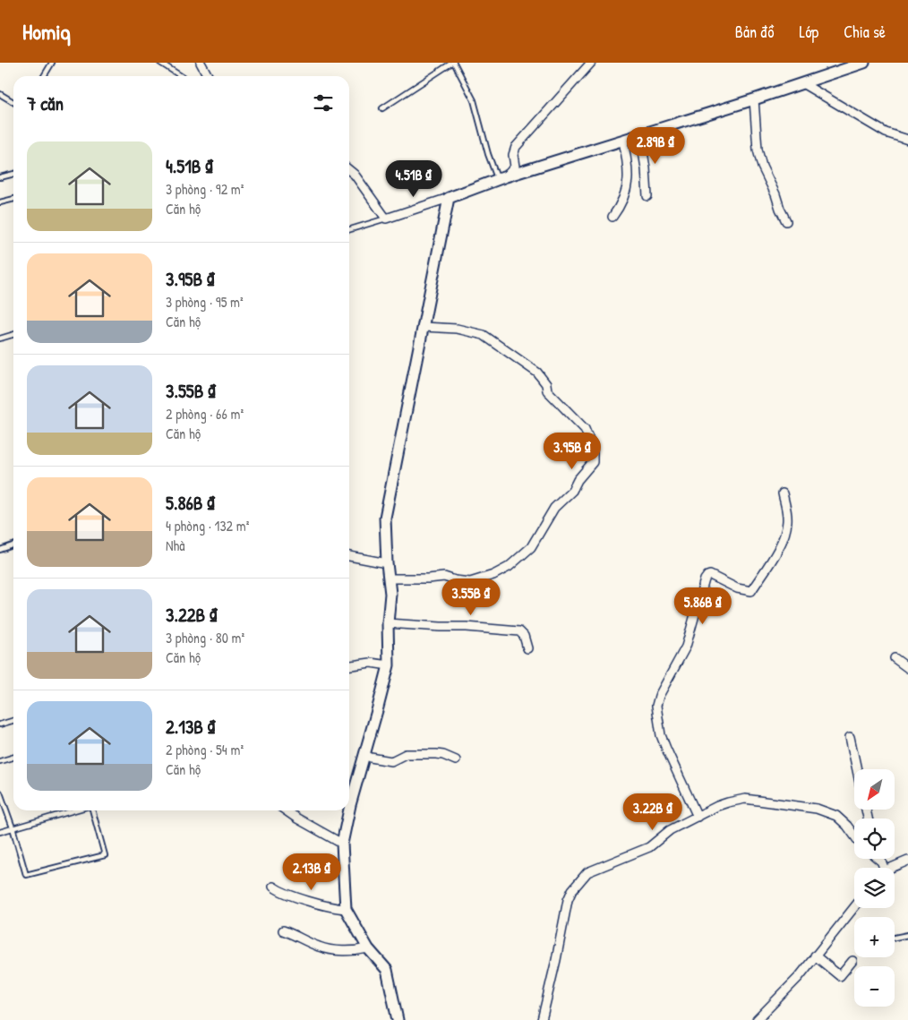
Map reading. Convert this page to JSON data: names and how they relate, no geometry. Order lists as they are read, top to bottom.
{
  "north": "bottom left",
  "page": {
    "header": "Homiq",
    "nav": ["Bản đồ", "Lớp", "Chia sẻ"],
    "heading": "7 căn",
    "price": [
      "2.89B ₫",
      "4.51B ₫",
      "3.95B ₫",
      "3.55B ₫",
      "5.86B ₫",
      "3.22B ₫",
      "2.13B ₫"
    ],
    "list": [
      {
        "name": "4.51B ₫",
        "note": "3 phòng · 92 m² · Căn hộ"
      },
      {
        "name": "3.95B ₫",
        "note": "3 phòng · 95 m² · Căn hộ"
      },
      {
        "name": "3.55B ₫",
        "note": "2 phòng · 66 m² · Căn hộ"
      },
      {
        "name": "5.86B ₫",
        "note": "4 phòng · 132 m² · Nhà"
      },
      {
        "name": "3.22B ₫",
        "note": "3 phòng · 80 m² · Căn hộ"
      },
      {
        "name": "2.13B ₫",
        "note": "2 phòng · 54 m² · Căn hộ"
      }
    ],
    "map_buttons": ["+", "−"]
  }
}
